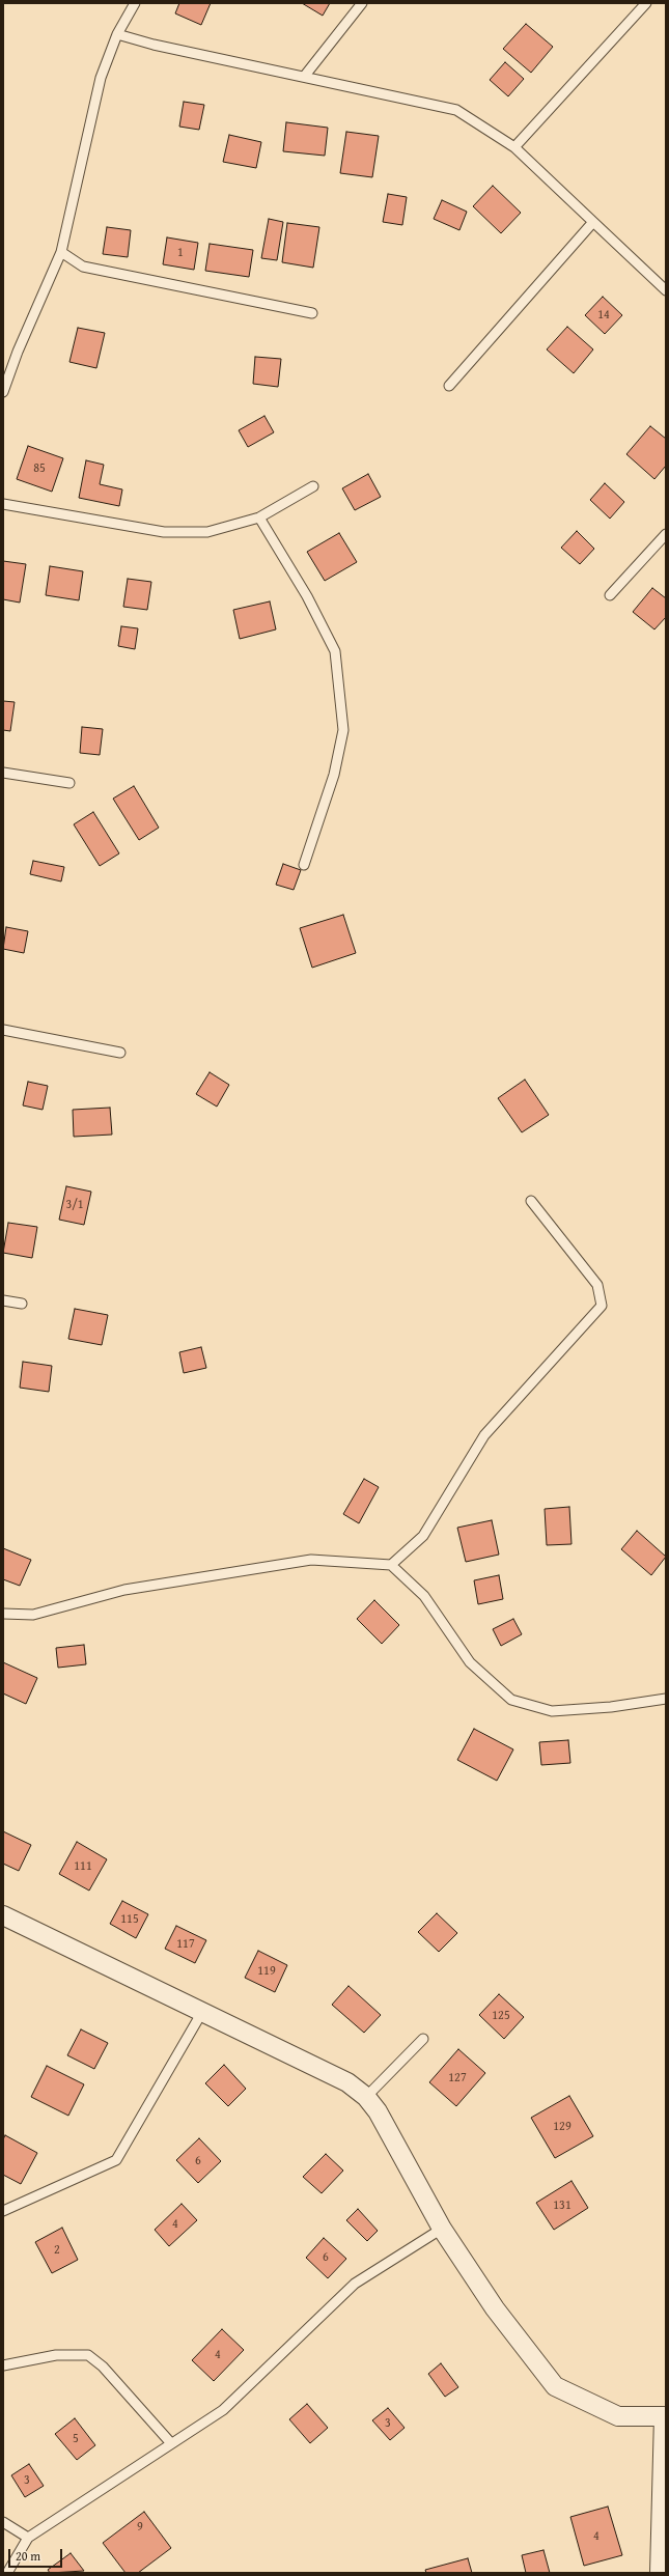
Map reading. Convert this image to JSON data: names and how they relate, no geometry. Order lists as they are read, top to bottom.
{
  "house_numbers": [
    "1",
    "14",
    "85",
    "3/1",
    "111",
    "115",
    "117",
    "119",
    "125",
    "127",
    "129",
    "6",
    "131",
    "4",
    "2",
    "6",
    "4",
    "3",
    "5",
    "3",
    "9",
    "4"
  ],
  "scale_bar": "20 m"
}
